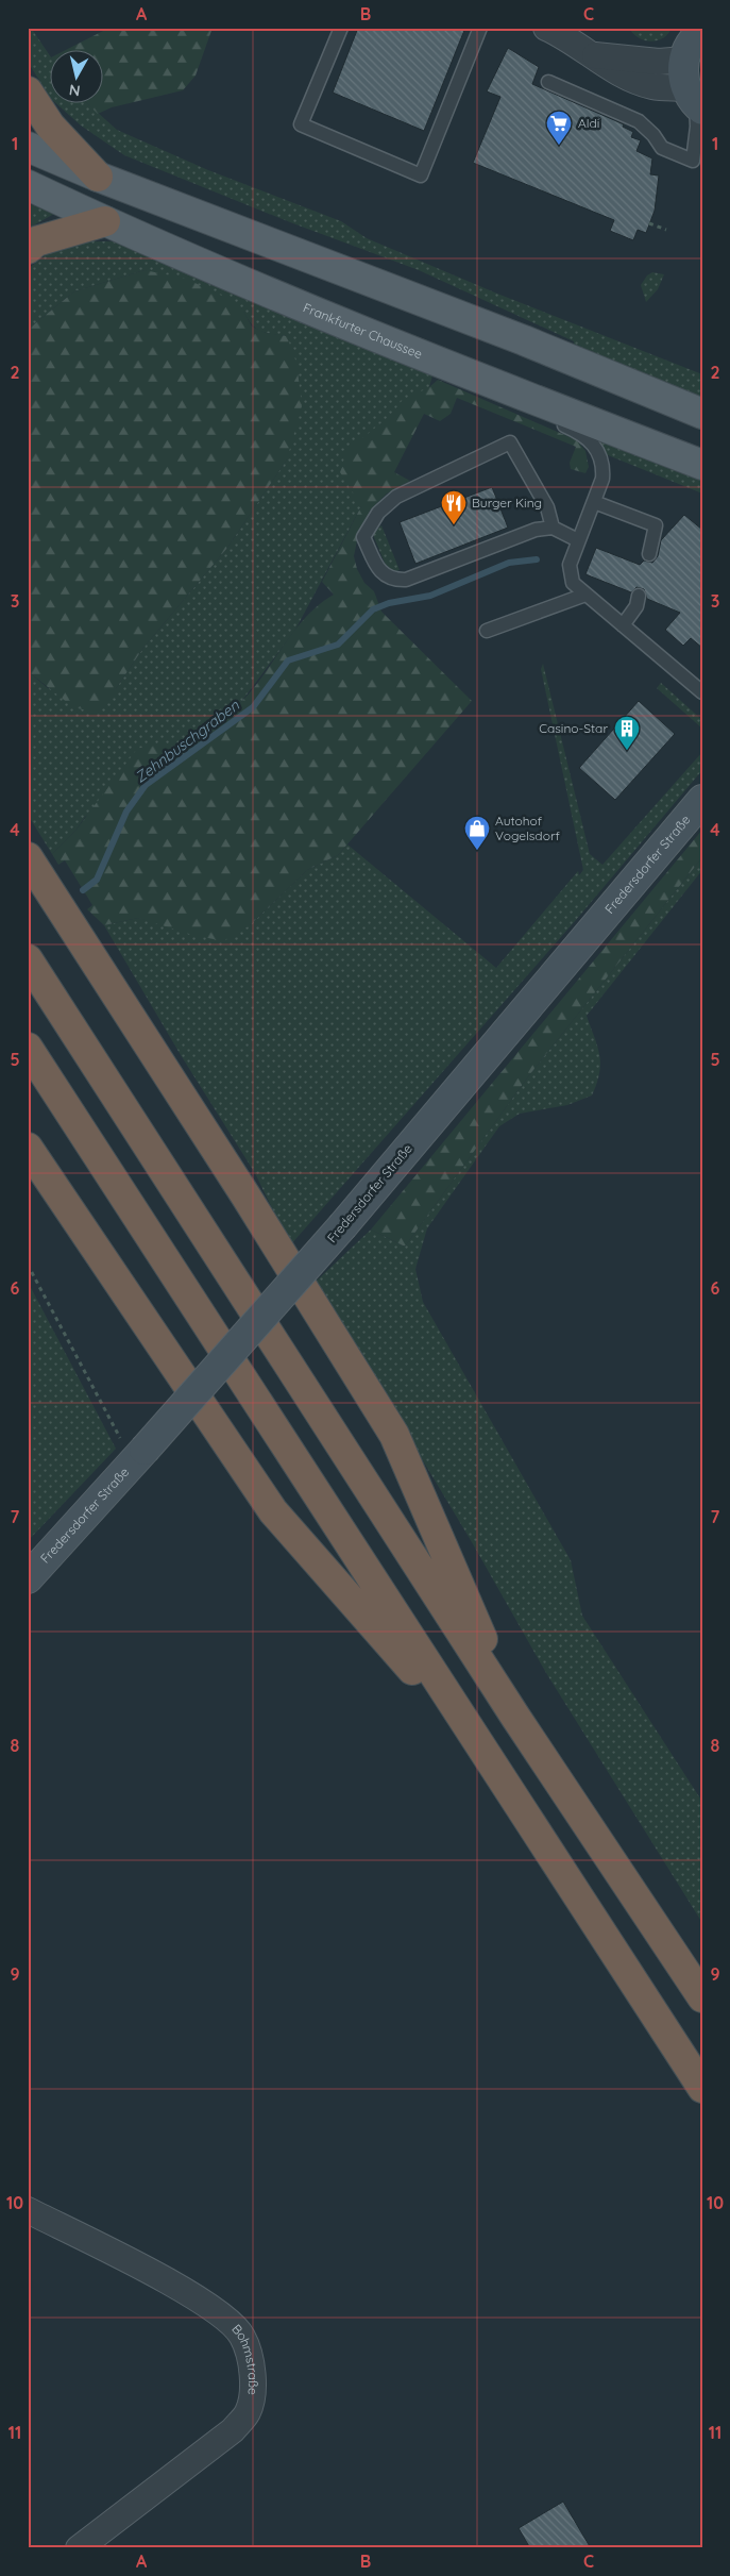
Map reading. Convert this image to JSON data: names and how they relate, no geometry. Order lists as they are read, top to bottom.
{
  "streets": {
    "main road": ["Frankfurter Chaussee"],
    "street": ["Fredersdorfer Straße", "Bohmstraße"]
  },
  "water": ["Zehnbuschgraben"],
  "places": {
    "supermarket": ["Aldi"],
    "restaurant": ["Burger King"],
    "building": ["Casino-Star"],
    "shop": ["Autohof Vogelsdorf"]
  },
  "north": "bottom",
  "grid": {
    "columns": ["A", "B", "C"],
    "rows": [
      "1",
      "2",
      "3",
      "4",
      "5",
      "6",
      "7",
      "8",
      "9",
      "10",
      "11"
    ]
  }
}
